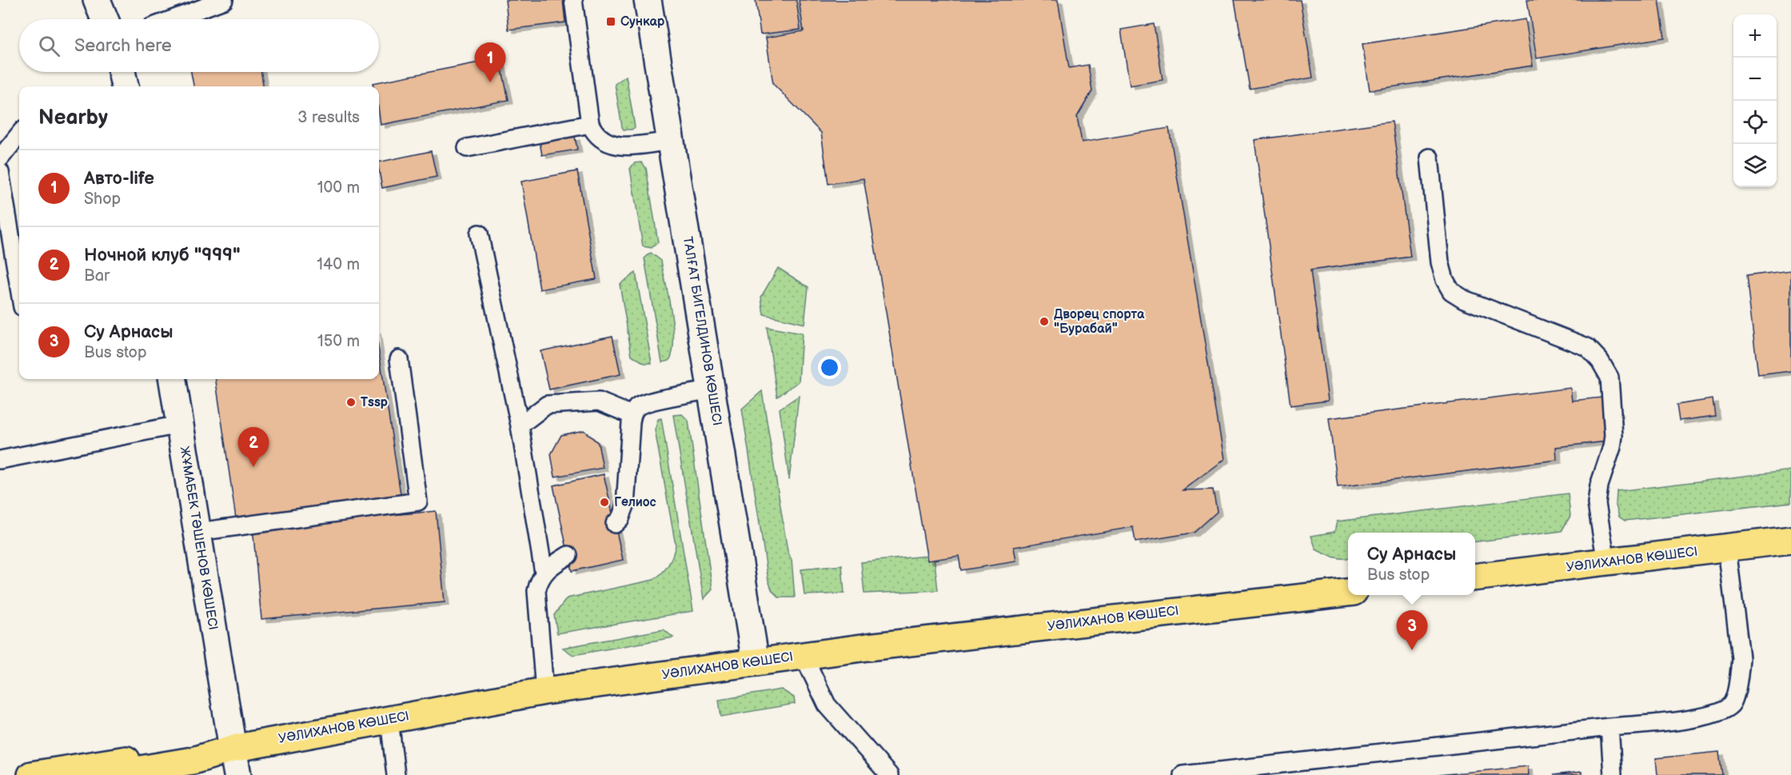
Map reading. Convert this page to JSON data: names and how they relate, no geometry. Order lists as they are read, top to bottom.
{
  "streets": {
    "highway": ["УӘЛИХАНОВ КӨШЕСІ"],
    "street": ["ТАЛҒАТ БИГЕЛДИНОВ КӨШЕСІ", "ЖҰМАБЕК ТӘШЕНОВ КӨШЕСІ"]
  },
  "crossings": [
    ["ТАЛҒАТ БИГЕЛДИНОВ КӨШЕСІ", "УӘЛИХАНОВ КӨШЕСІ"],
    ["ЖҰМАБЕК ТӘШЕНОВ КӨШЕСІ", "УӘЛИХАНОВ КӨШЕСІ"]
  ],
  "places": {
    "transit": ["Сункар"],
    "other": ["Дворец спорта \"Бурабай\"", "Tssp", "Гелиос"]
  },
  "page": {
    "map_buttons": ["+", "−"],
    "search": "Search here",
    "pins": ["1", "2", "3"],
    "heading": ["Nearby", "3 results"],
    "list": [
      {
        "mark": "1",
        "name": "Авто-life",
        "note": "Shop",
        "value": "100 m"
      },
      {
        "mark": "2",
        "name": "Ночной клуб \"999\"",
        "note": "Bar",
        "value": "140 m"
      },
      {
        "mark": "3",
        "name": "Су Арнасы",
        "note": "Bus stop",
        "value": "150 m"
      }
    ],
    "popup": ["Су Арнасы", "Bus stop"]
  }
}
